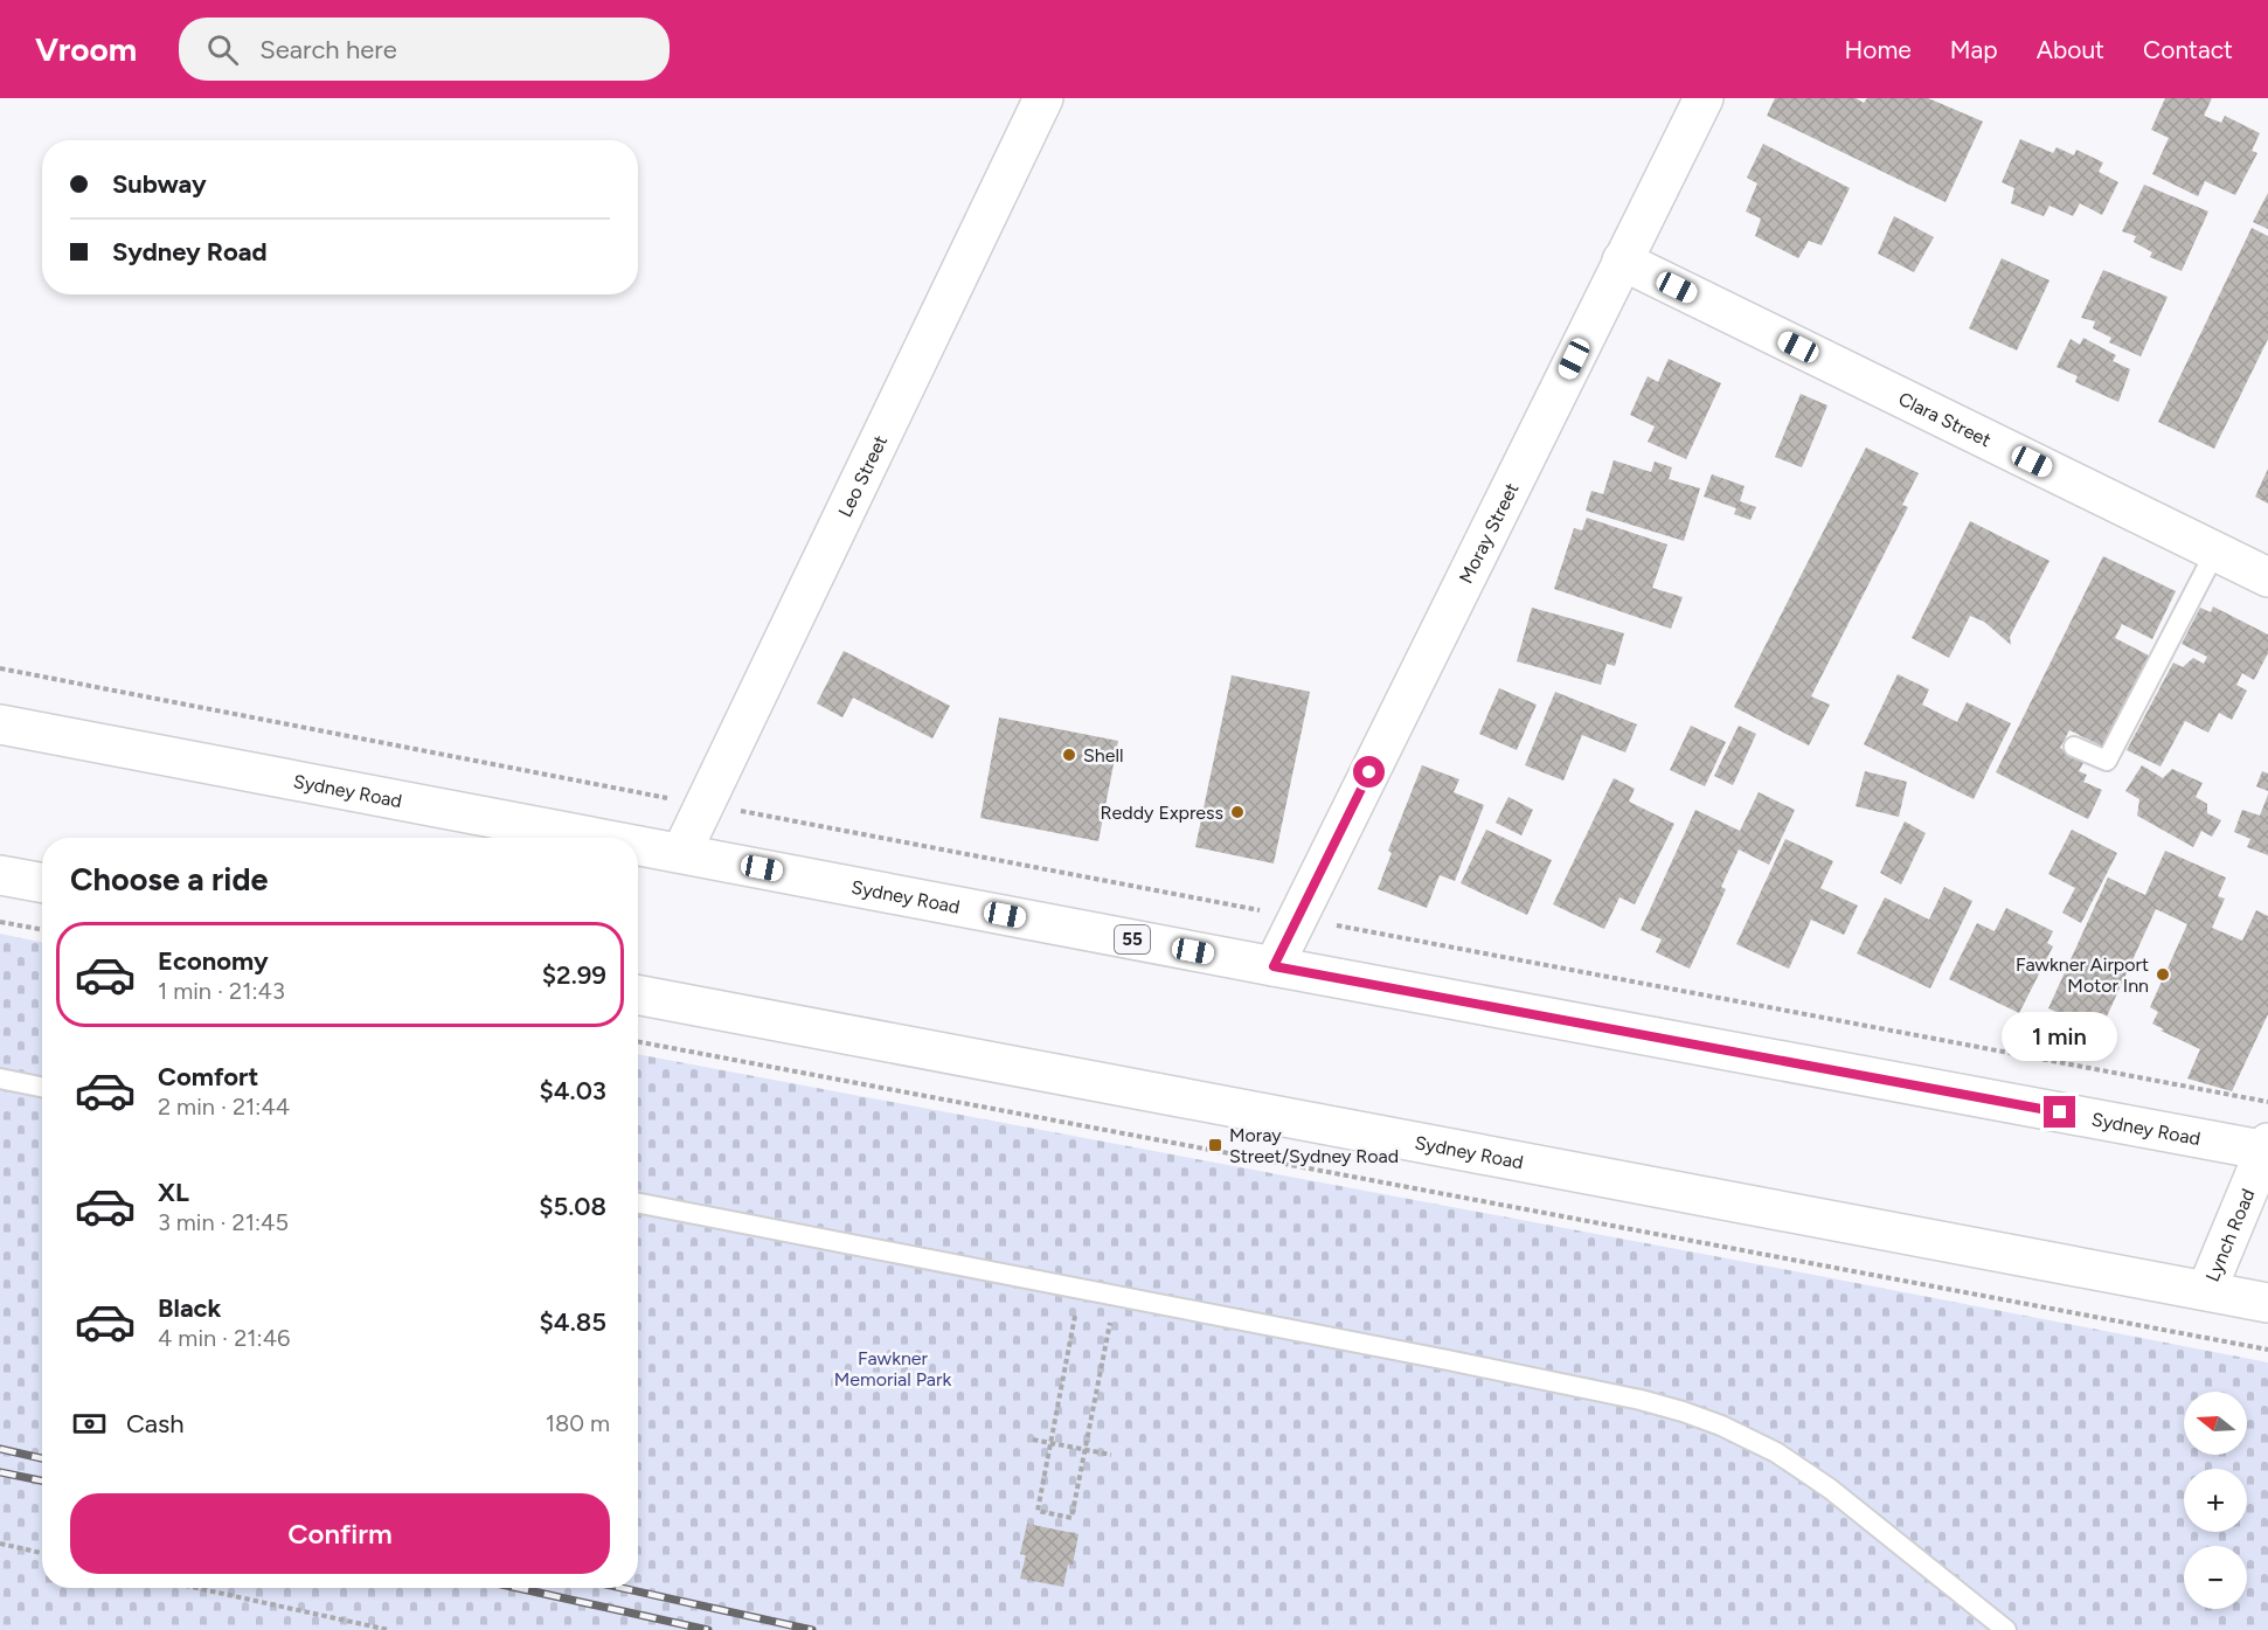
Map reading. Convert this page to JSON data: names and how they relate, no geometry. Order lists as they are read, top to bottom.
{
  "streets": {
    "main road": [
      "Clara Street",
      "Leo Street",
      "Moray Street",
      "Sydney Road",
      "55",
      "Lynch Road"
    ]
  },
  "crossings": [
    ["Clara Street", "Moray Street"],
    ["Leo Street", "Sydney Road"],
    ["Moray Street", "Sydney Road"],
    ["Sydney Road", "Lynch Road"]
  ],
  "parks": ["Fawkner Memorial Park"],
  "places": {
    "other": ["Shell", "Reddy Express", "Fawkner Airport Motor Inn"],
    "transit": ["Moray Street/Sydney Road"]
  },
  "north": "left",
  "page": {
    "header": "Vroom",
    "search": "Search here",
    "nav": [
      "Home",
      "Map",
      "About",
      "Contact"
    ],
    "banner": ["Subway", "Sydney Road"],
    "heading": "Choose a ride",
    "list": [
      {
        "name": "Economy",
        "note": "1 min · 21:43",
        "value": "$2.99"
      },
      {
        "name": "Comfort",
        "note": "2 min · 21:44",
        "value": "$4.03"
      },
      {
        "name": "XL",
        "note": "3 min · 21:45",
        "value": "$5.08"
      },
      {
        "name": "Black",
        "note": "4 min · 21:46",
        "value": "$4.85"
      }
    ],
    "bubble": "1 min",
    "pay": ["Cash", "180 m"],
    "map_buttons": ["+", "−"],
    "buttons": "Confirm"
  }
}
